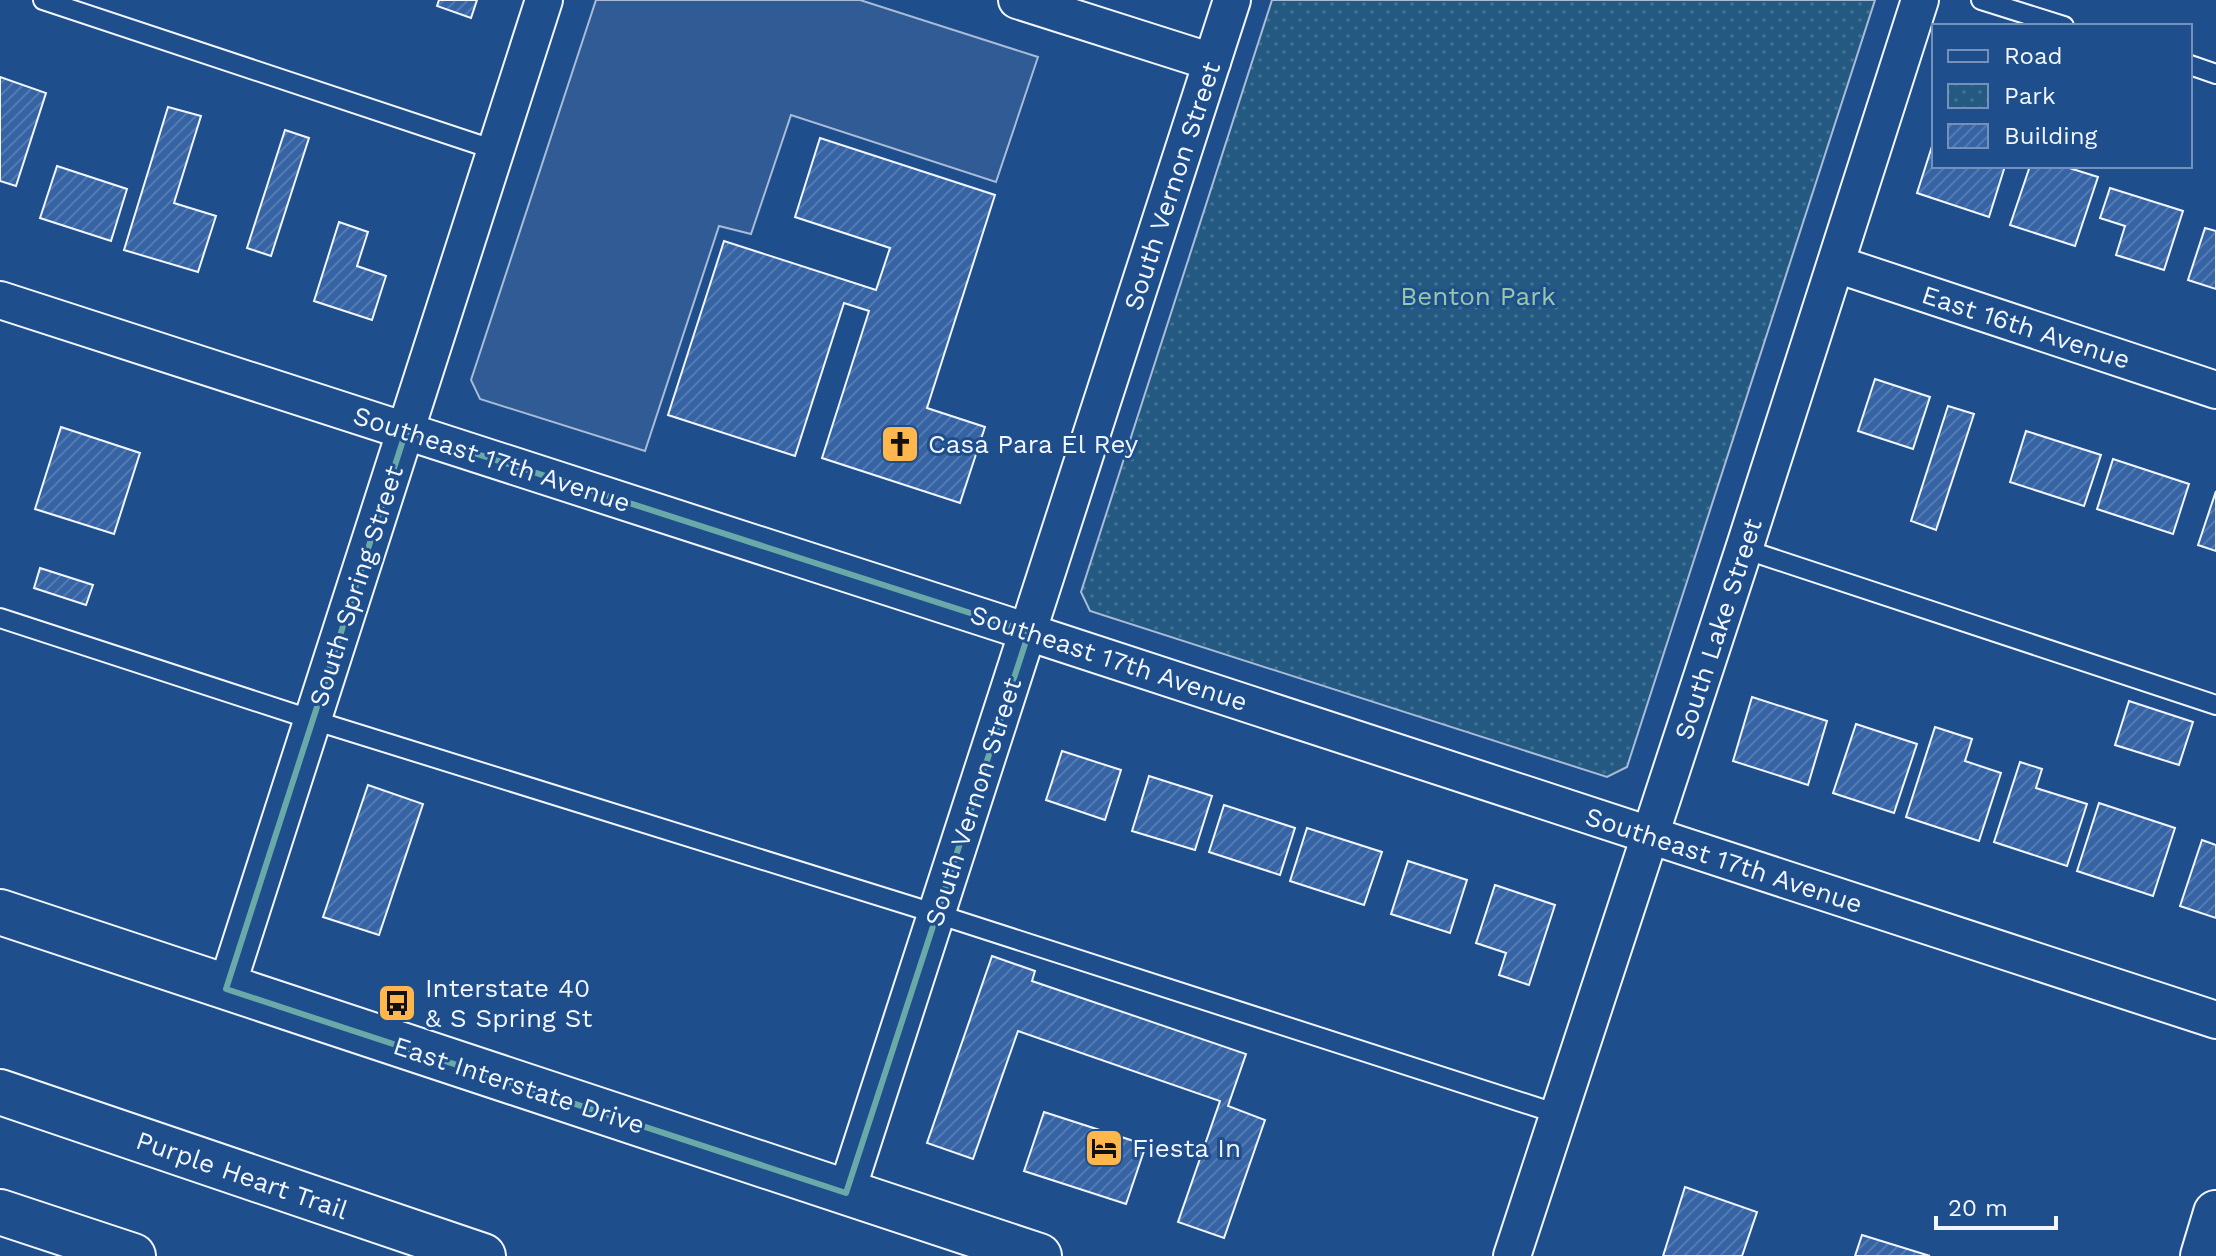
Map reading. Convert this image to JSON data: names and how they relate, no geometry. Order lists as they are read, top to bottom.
{
  "streets": {
    "main road": ["East Interstate Drive", "Purple Heart Trail"],
    "street": [
      "South Vernon Street",
      "East 16th Avenue",
      "Southeast 17th Avenue",
      "South Spring Street",
      "South Lake Street"
    ]
  },
  "crossings": [
    ["South Vernon Street", "Southeast 17th Avenue"],
    ["South Vernon Street", "East Interstate Drive"],
    ["East 16th Avenue", "South Lake Street"],
    ["Southeast 17th Avenue", "South Spring Street"],
    ["Southeast 17th Avenue", "South Lake Street"],
    ["South Spring Street", "East Interstate Drive"]
  ],
  "parks": ["Benton Park"],
  "places": {
    "church": ["Casa Para El Rey"],
    "bus stop": ["Interstate 40 & S Spring St"],
    "hotel": ["Fiesta In"]
  },
  "legend": ["Road", "Park", "Building"],
  "scale_bar": "20 m"
}
